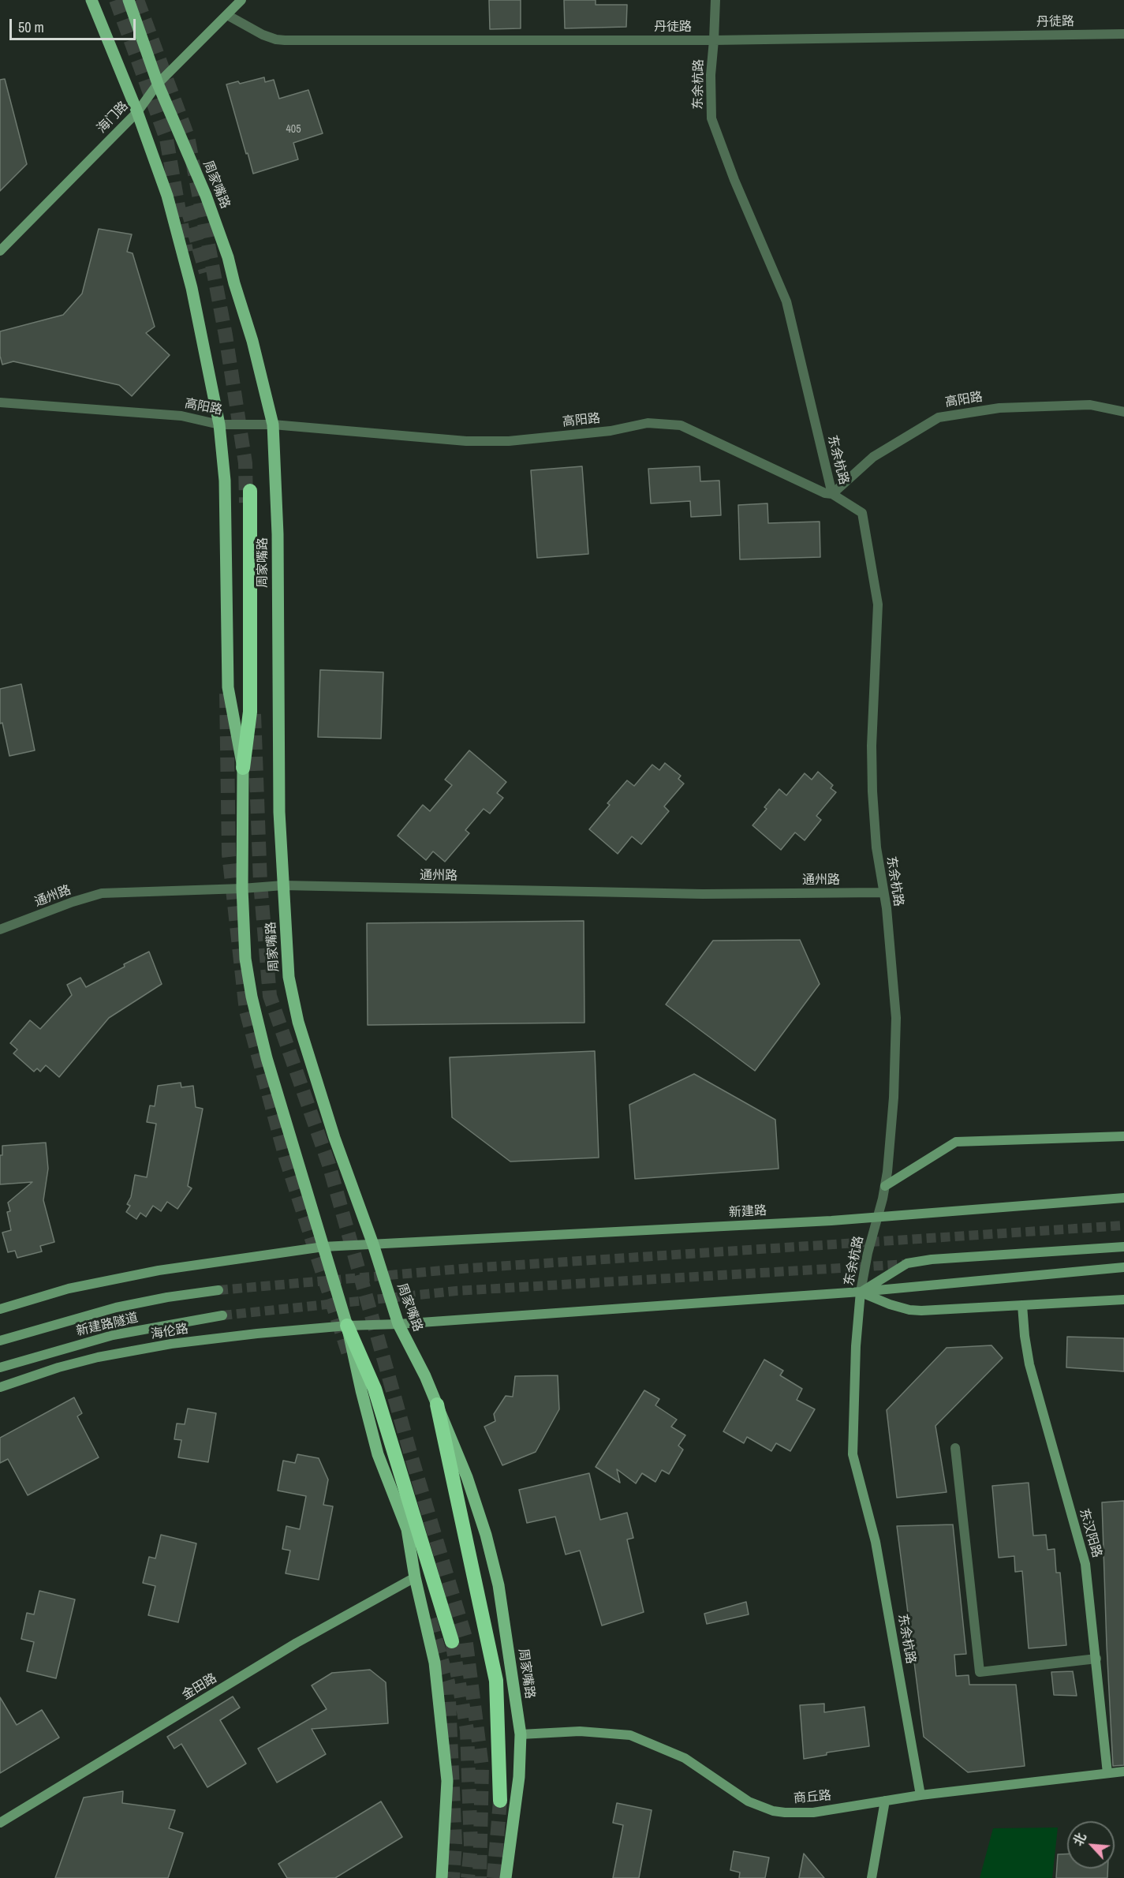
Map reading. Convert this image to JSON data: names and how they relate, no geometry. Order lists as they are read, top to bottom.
{
  "streets": {
    "main road": [
      "东余杭路",
      "海门路",
      "周家嘴路",
      "新建路",
      "新建路隧道",
      "海伦路",
      "东汉阳路",
      "金田路",
      "商丘路"
    ],
    "street": ["丹徒路", "高阳路", "通州路"]
  },
  "crossings": [
    ["丹徒路", "东余杭路"],
    ["丹徒路", "海门路"],
    ["东余杭路", "高阳路"],
    ["东余杭路", "通州路"],
    ["东余杭路", "新建路"],
    ["东余杭路", "商丘路"],
    ["海门路", "周家嘴路"],
    ["周家嘴路", "高阳路"],
    ["周家嘴路", "通州路"],
    ["周家嘴路", "新建路"],
    ["周家嘴路", "海伦路"],
    ["周家嘴路", "金田路"],
    ["周家嘴路", "商丘路"],
    ["东汉阳路", "商丘路"]
  ],
  "house_numbers": ["405"],
  "scale_bar": "50 m",
  "north": "top left"
}
